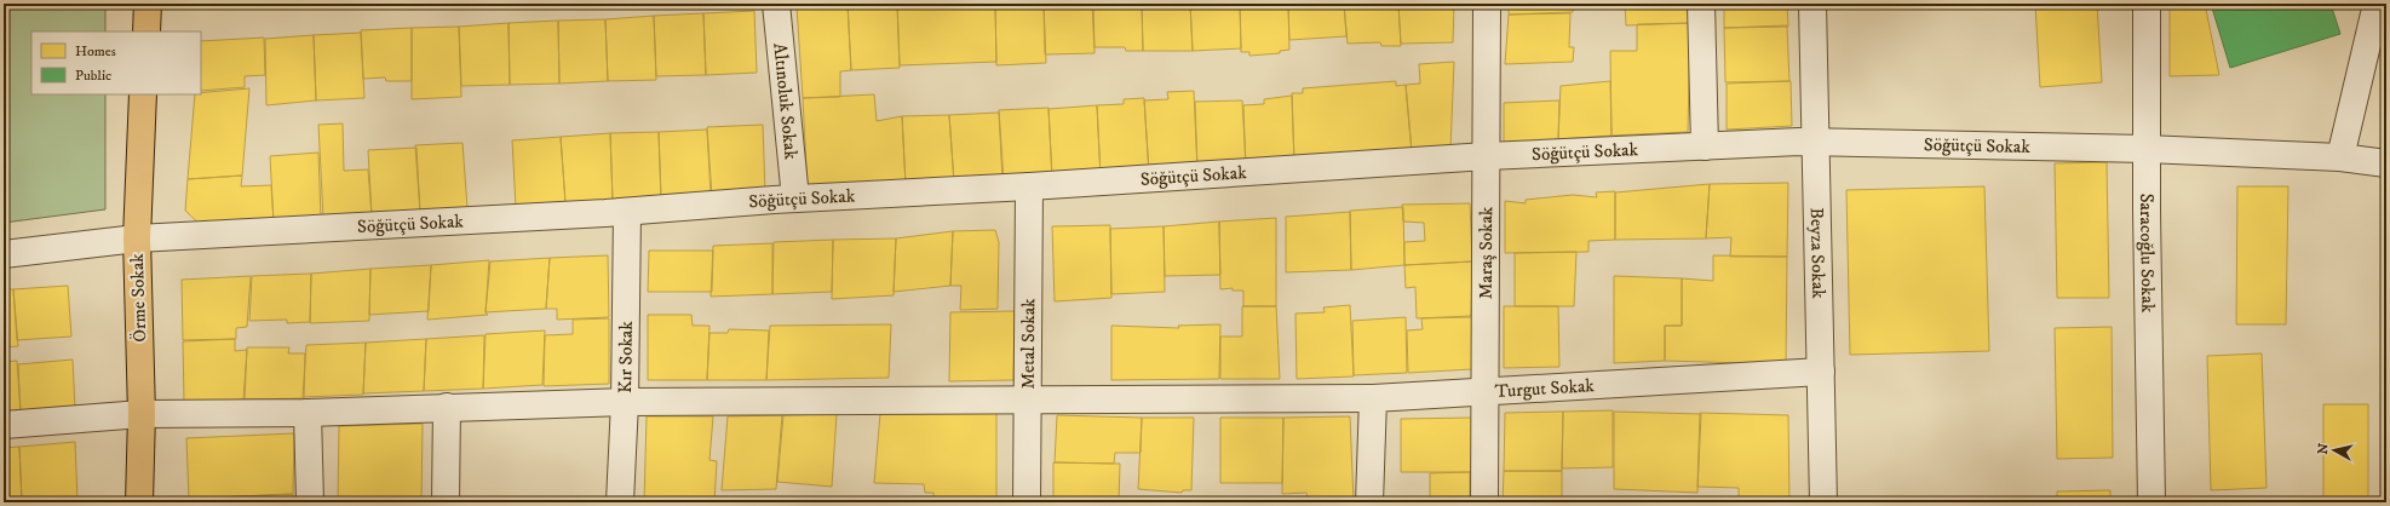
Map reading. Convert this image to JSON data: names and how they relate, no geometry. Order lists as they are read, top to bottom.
{
  "streets": {
    "main road": ["Örme Sokak"],
    "street": [
      "Altınoluk Sokak",
      "Söğütçü Sokak",
      "Maraş Sokak",
      "Beyza Sokak",
      "Saracoğlu Sokak",
      "Metal Sokak",
      "Kır Sokak",
      "Turgut Sokak"
    ]
  },
  "crossings": [
    ["Altınoluk Sokak", "Söğütçü Sokak"],
    ["Söğütçü Sokak", "Maraş Sokak"],
    ["Söğütçü Sokak", "Beyza Sokak"],
    ["Söğütçü Sokak", "Saracoğlu Sokak"],
    ["Söğütçü Sokak", "Örme Sokak"],
    ["Söğütçü Sokak", "Metal Sokak"],
    ["Söğütçü Sokak", "Kır Sokak"],
    ["Maraş Sokak", "Turgut Sokak"],
    ["Beyza Sokak", "Turgut Sokak"],
    ["Örme Sokak", "Turgut Sokak"],
    ["Metal Sokak", "Turgut Sokak"],
    ["Kır Sokak", "Turgut Sokak"]
  ],
  "legend": ["Homes", "Public"],
  "north": "left"
}
